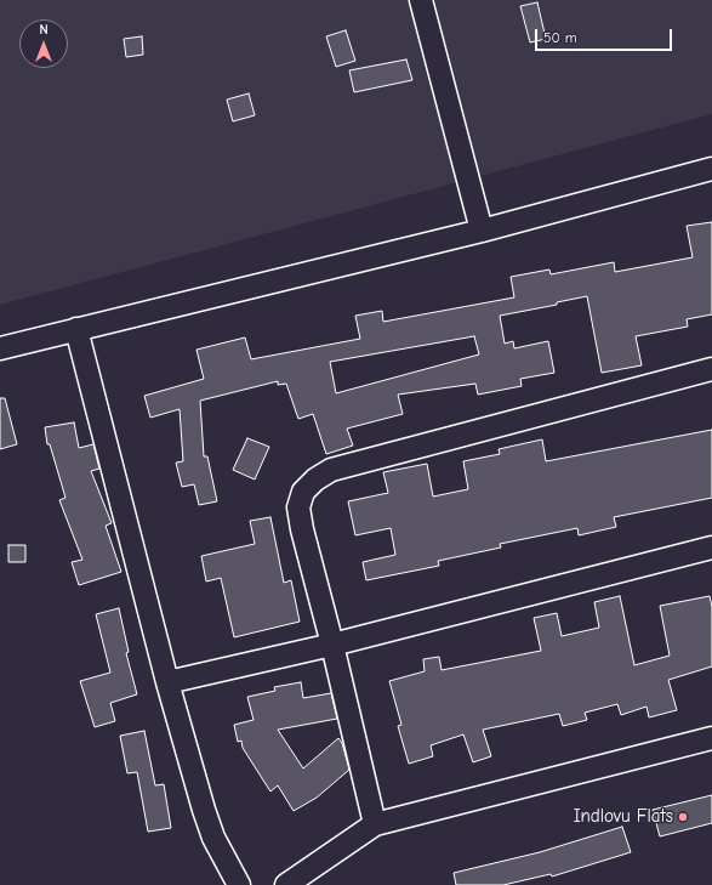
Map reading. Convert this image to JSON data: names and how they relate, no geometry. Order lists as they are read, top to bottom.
{
  "places": ["Indlovu Flats"],
  "scale_bar": "50 m",
  "north": "top"
}
